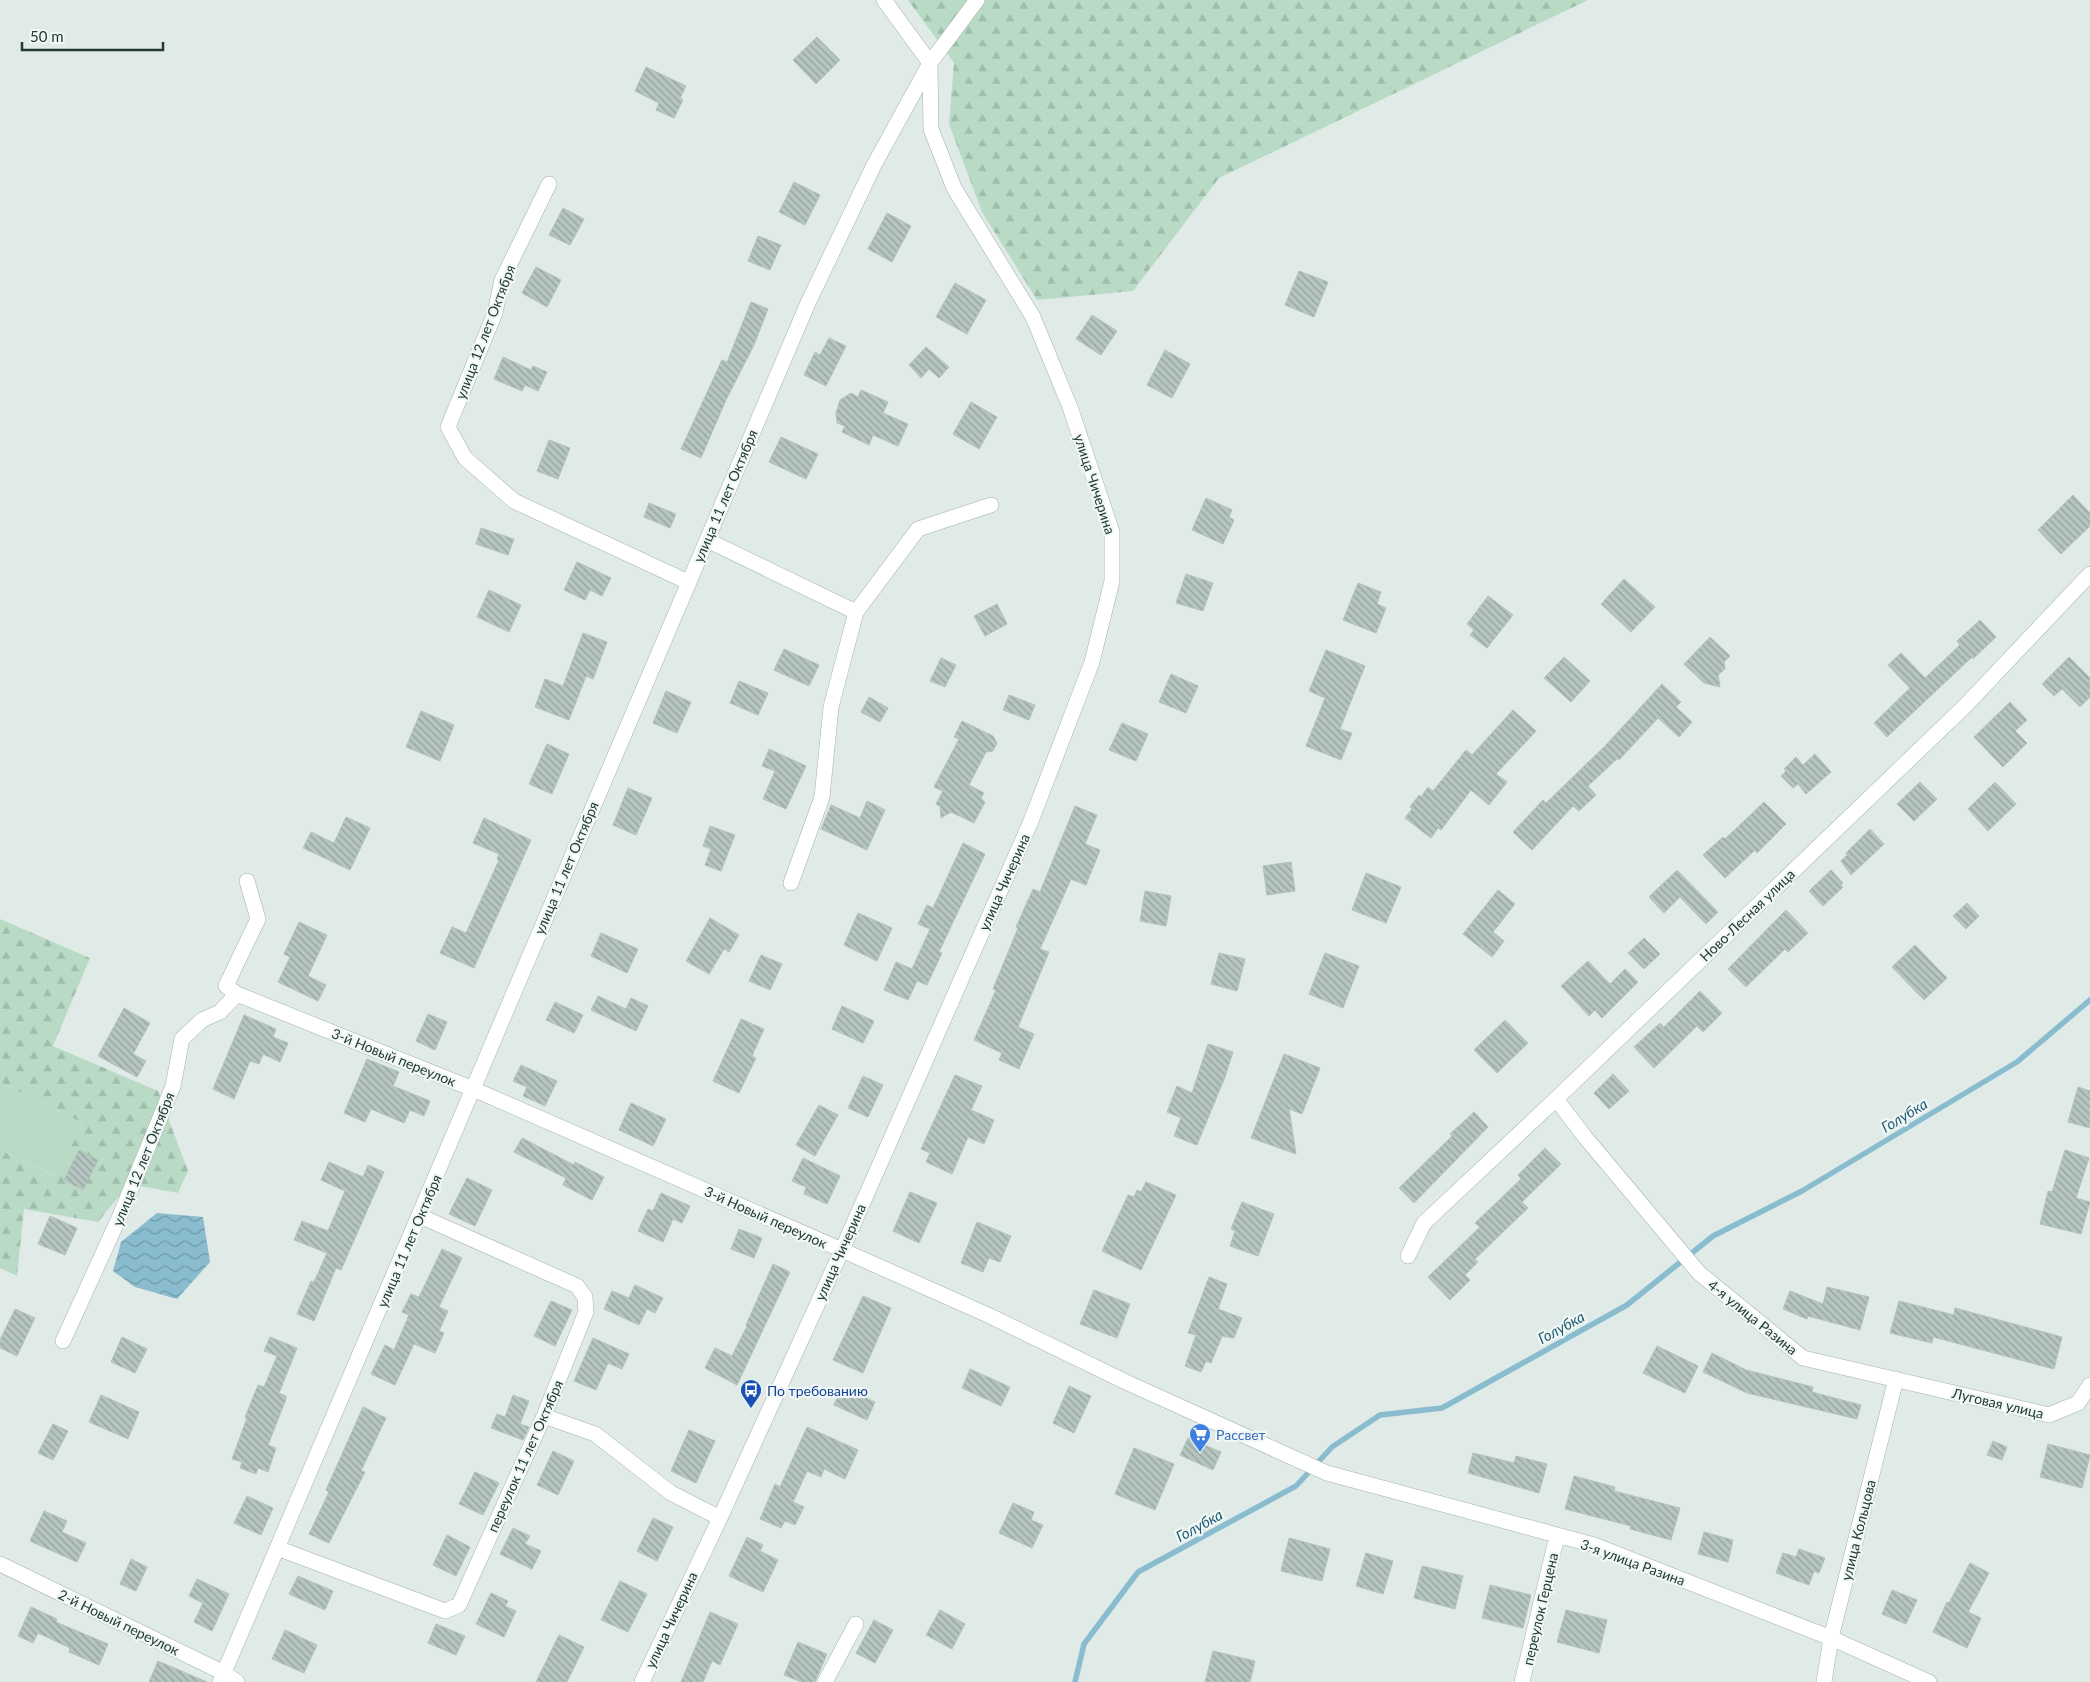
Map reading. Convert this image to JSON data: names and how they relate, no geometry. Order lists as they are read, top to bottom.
{
  "streets": {
    "street": [
      "улица 12 лет Октября",
      "улица Чичерина",
      "улица 11 лет Октября",
      "Ново-Лесная улица",
      "3-й Новый переулок",
      "4-я улица Разина",
      "Луговая улица",
      "переулок 11 лет Октября",
      "улица Кольцова",
      "3-я улица Разина",
      "переулок Герцена",
      "2-й Новый переулок"
    ]
  },
  "crossings": [
    ["улица 12 лет Октября", "улица 11 лет Октября"],
    ["улица 12 лет Октября", "3-й Новый переулок"],
    ["улица Чичерина", "улица 11 лет Октября"],
    ["улица Чичерина", "3-й Новый переулок"],
    ["улица 11 лет Октября", "3-й Новый переулок"],
    ["улица 11 лет Октября", "переулок 11 лет Октября"],
    ["улица 11 лет Октября", "2-й Новый переулок"],
    ["Ново-Лесная улица", "4-я улица Разина"],
    ["3-й Новый переулок", "3-я улица Разина"],
    ["4-я улица Разина", "Луговая улица"],
    ["4-я улица Разина", "улица Кольцова"],
    ["Луговая улица", "улица Кольцова"],
    ["улица Кольцова", "3-я улица Разина"],
    ["3-я улица Разина", "переулок Герцена"]
  ],
  "water": ["Голубка"],
  "places": {
    "bus stop": ["По требованию"],
    "supermarket": ["Рассвет"]
  },
  "scale_bar": "50 m"
}
